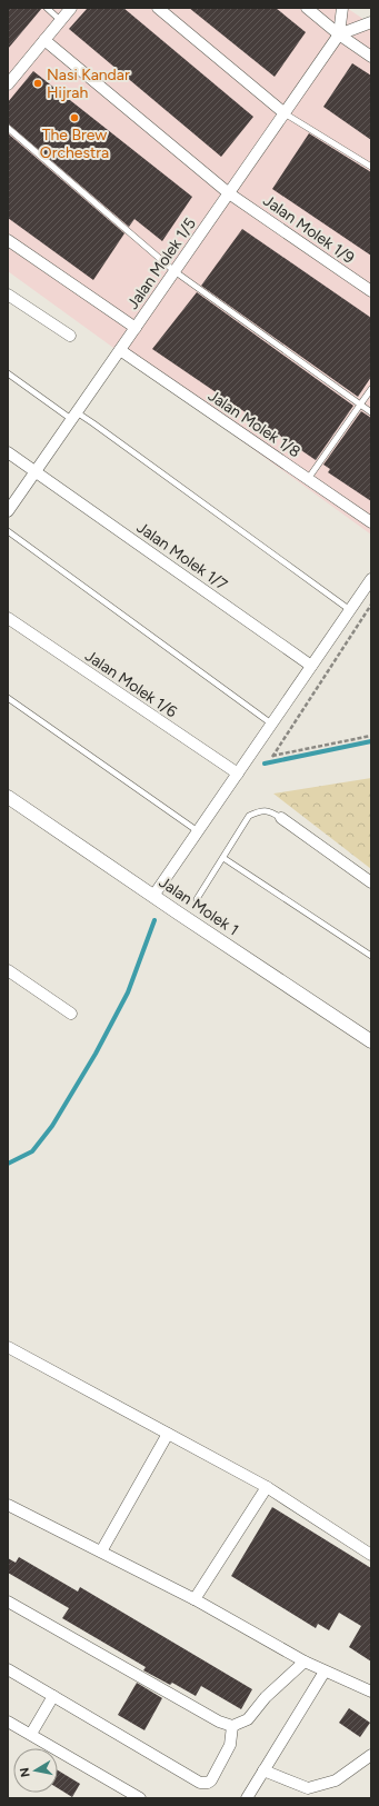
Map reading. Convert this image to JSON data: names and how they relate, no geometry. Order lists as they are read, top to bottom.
{
  "streets": {
    "street": [
      "Jalan Molek 1/9",
      "Jalan Molek 1/5",
      "Jalan Molek 1/8",
      "Jalan Molek 1/7",
      "Jalan Molek 1/6",
      "Jalan Molek 1"
    ]
  },
  "crossings": [
    ["Jalan Molek 1/9", "Jalan Molek 1/5"],
    ["Jalan Molek 1/5", "Jalan Molek 1/8"],
    ["Jalan Molek 1/5", "Jalan Molek 1/7"]
  ],
  "places": ["Nasi Kandar Hijrah", "The Brew Orchestra"],
  "north": "left"
}
